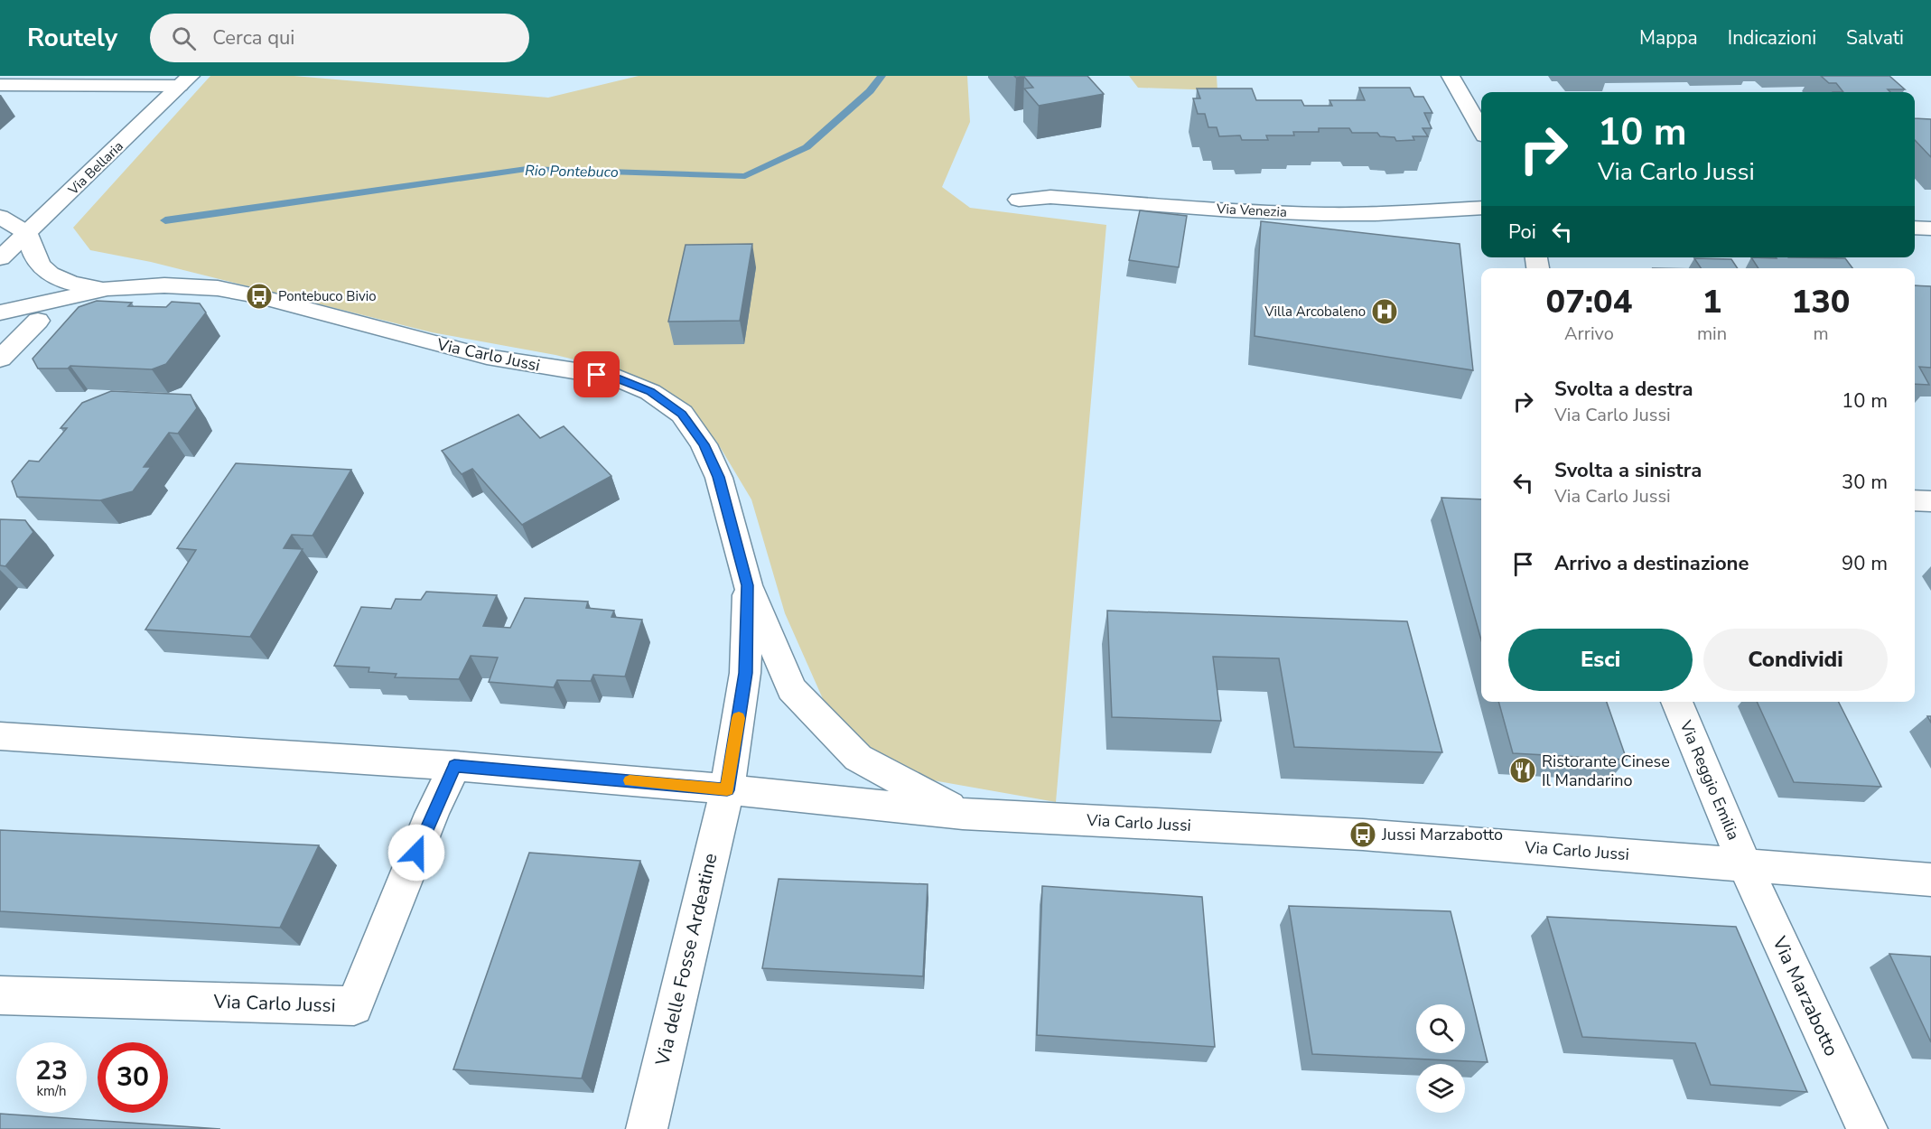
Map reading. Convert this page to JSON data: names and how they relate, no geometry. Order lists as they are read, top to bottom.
{
  "streets": {
    "street": [
      "Via Bellaria",
      "Via Venezia",
      "Via Carlo Jussi",
      "Via Reggio Emilia",
      "Via delle Fosse Ardeatine",
      "Via Marzabotto"
    ]
  },
  "crossings": [
    ["Via Bellaria", "Via Carlo Jussi"],
    ["Via Carlo Jussi", "Via Reggio Emilia"],
    ["Via Carlo Jussi", "Via delle Fosse Ardeatine"],
    ["Via Carlo Jussi", "Via Marzabotto"],
    ["Via Reggio Emilia", "Via Marzabotto"]
  ],
  "water": ["Rio Pontebuco"],
  "places": {
    "bus stop": ["Pontebuco Bivio", "Jussi Marzabotto"],
    "hospital": ["Villa Arcobaleno"],
    "restaurant": ["Ristorante Cinese Il Mandarino"]
  },
  "page": {
    "header": "Routely",
    "search": "Cerca qui",
    "nav": ["Mappa", "Indicazioni", "Salvati"],
    "turn": ["10 m", "Via Carlo Jussi"],
    "then": "Poi",
    "eta": [
      "07:04",
      "Arrivo",
      "1",
      "min",
      "130",
      "m"
    ],
    "list": [
      {
        "name": "Svolta a destra",
        "note": "Via Carlo Jussi",
        "value": "10 m"
      },
      {
        "name": "Svolta a sinistra",
        "note": "Via Carlo Jussi",
        "value": "30 m"
      },
      {
        "name": "Arrivo a destinazione",
        "value": "90 m"
      }
    ],
    "buttons": ["Esci", "Condividi"],
    "speed": "23 km/h",
    "limit": "30"
  }
}
